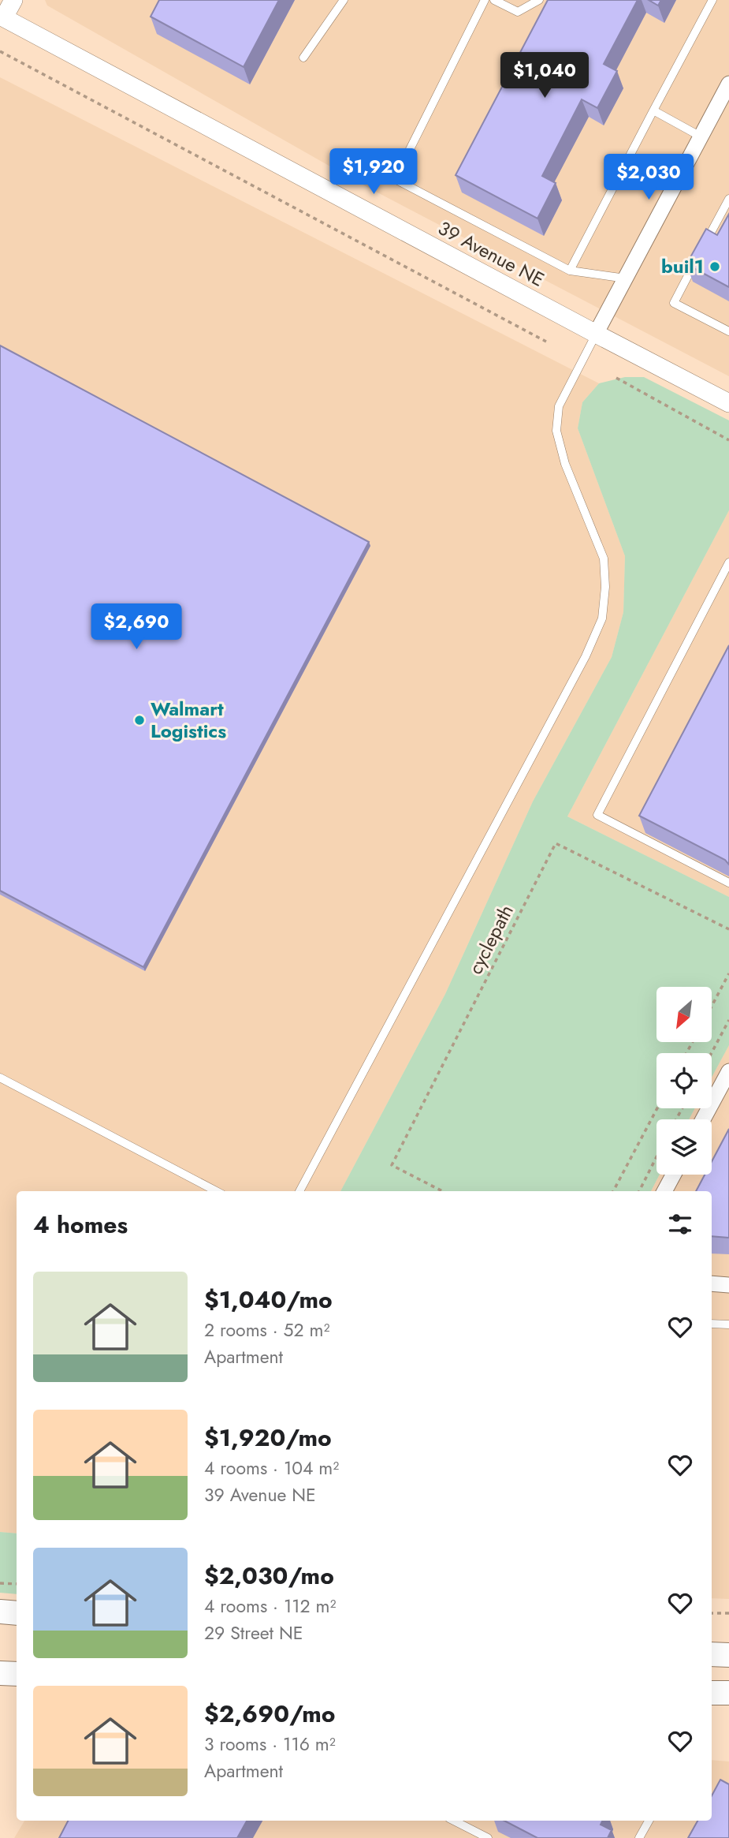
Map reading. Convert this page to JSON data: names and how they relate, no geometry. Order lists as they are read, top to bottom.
{
  "streets": {
    "street": ["39 Avenue NE"],
    "path": ["cyclepath"]
  },
  "places": ["buil1", "Walmart Logistics"],
  "north": "bottom left",
  "page": {
    "price": [
      "$1,040",
      "$1,920",
      "$2,030",
      "$2,690"
    ],
    "heading": "4 homes",
    "list": [
      {
        "name": "$1,040/mo",
        "note": "2 rooms · 52 m² · Apartment"
      },
      {
        "name": "$1,920/mo",
        "note": "4 rooms · 104 m² · 39 Avenue NE"
      },
      {
        "name": "$2,030/mo",
        "note": "4 rooms · 112 m² · 29 Street NE"
      },
      {
        "name": "$2,690/mo",
        "note": "3 rooms · 116 m² · Apartment"
      }
    ]
  }
}
